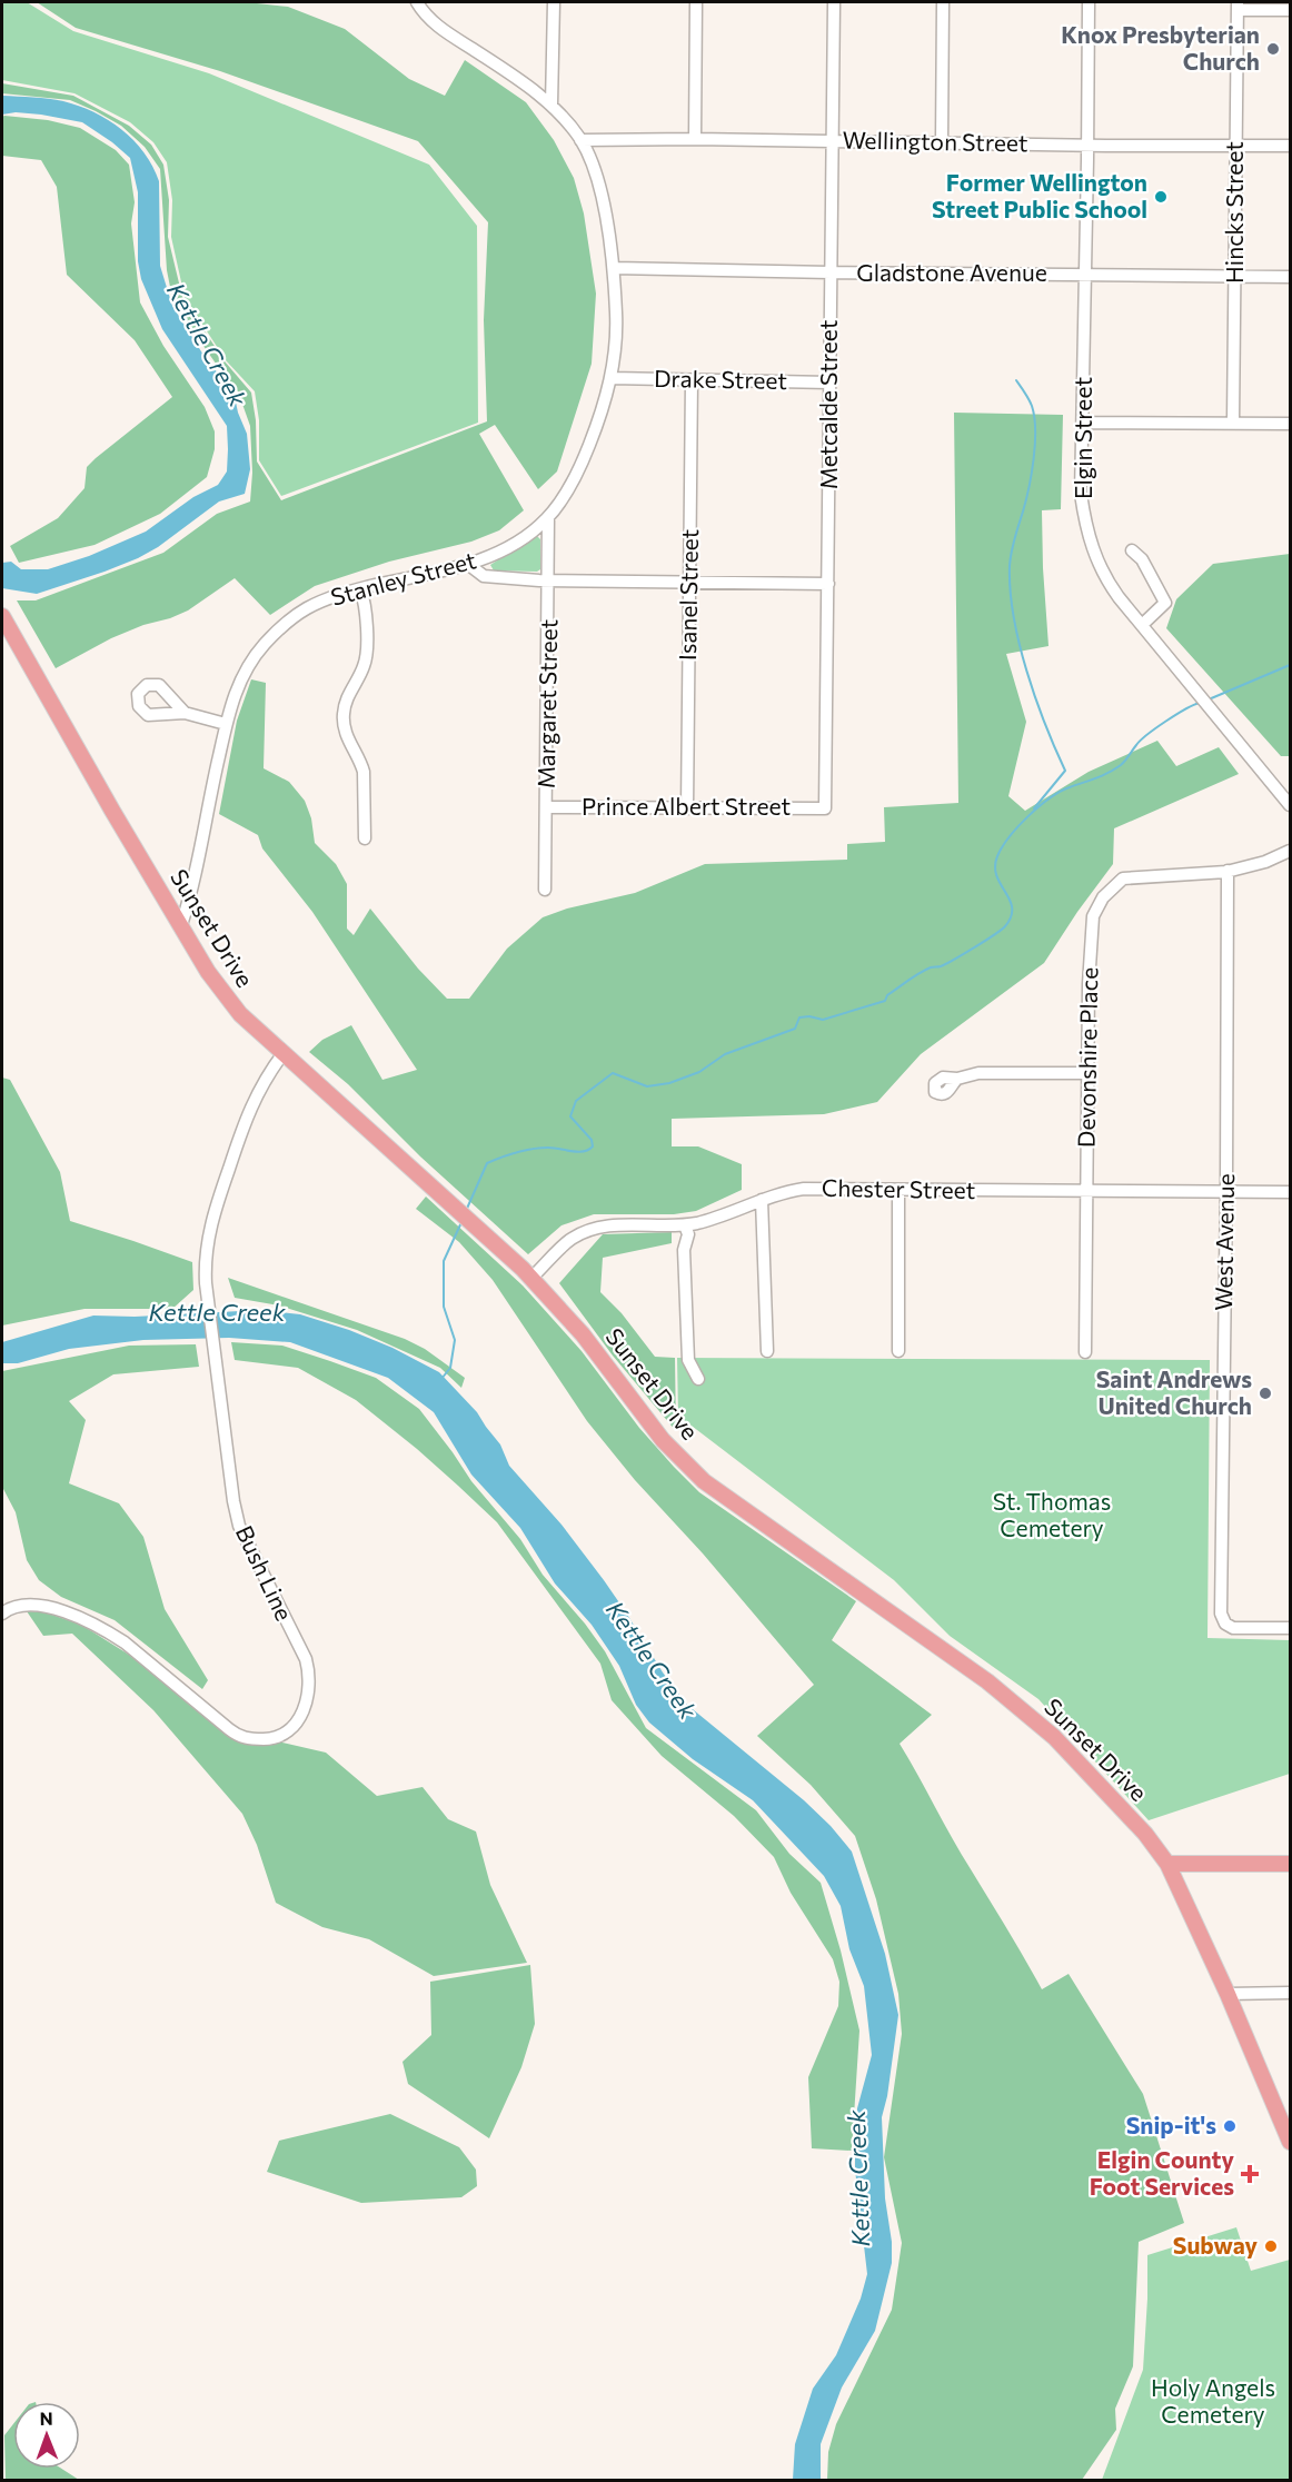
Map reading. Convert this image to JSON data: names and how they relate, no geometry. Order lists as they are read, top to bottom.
{
  "streets": {
    "main road": ["Sunset Drive"],
    "street": [
      "Wellington Street",
      "Hincks Street",
      "Gladstone Avenue",
      "Drake Street",
      "Metcalde Street",
      "Elgin Street",
      "Stanley Street",
      "Isanel Street",
      "Margaret Street",
      "Prince Albert Street",
      "Devonshire Place",
      "Chester Street",
      "West Avenue",
      "Bush Line"
    ]
  },
  "crossings": [
    ["Wellington Street", "Hincks Street"],
    ["Wellington Street", "Metcalde Street"],
    ["Wellington Street", "Elgin Street"],
    ["Wellington Street", "Stanley Street"],
    ["Hincks Street", "Gladstone Avenue"],
    ["Gladstone Avenue", "Metcalde Street"],
    ["Gladstone Avenue", "Elgin Street"],
    ["Gladstone Avenue", "Stanley Street"],
    ["Drake Street", "Metcalde Street"],
    ["Drake Street", "Stanley Street"],
    ["Drake Street", "Isanel Street"],
    ["Metcalde Street", "Prince Albert Street"],
    ["Stanley Street", "Margaret Street"],
    ["Stanley Street", "Sunset Drive"],
    ["Isanel Street", "Prince Albert Street"],
    ["Margaret Street", "Prince Albert Street"],
    ["Sunset Drive", "Chester Street"],
    ["Sunset Drive", "Bush Line"],
    ["Devonshire Place", "Chester Street"],
    ["Devonshire Place", "West Avenue"],
    ["Chester Street", "West Avenue"]
  ],
  "water": ["Kettle Creek"],
  "parks": ["St. Thomas Cemetery", "Holy Angels Cemetery"],
  "places": {
    "other": [
      "Knox Presbyterian Church",
      "Former Wellington Street Public School",
      "Saint Andrews United Church",
      "Snip-it's",
      "Subway"
    ],
    "health": ["Elgin County Foot Services"]
  },
  "north": "top"
}
